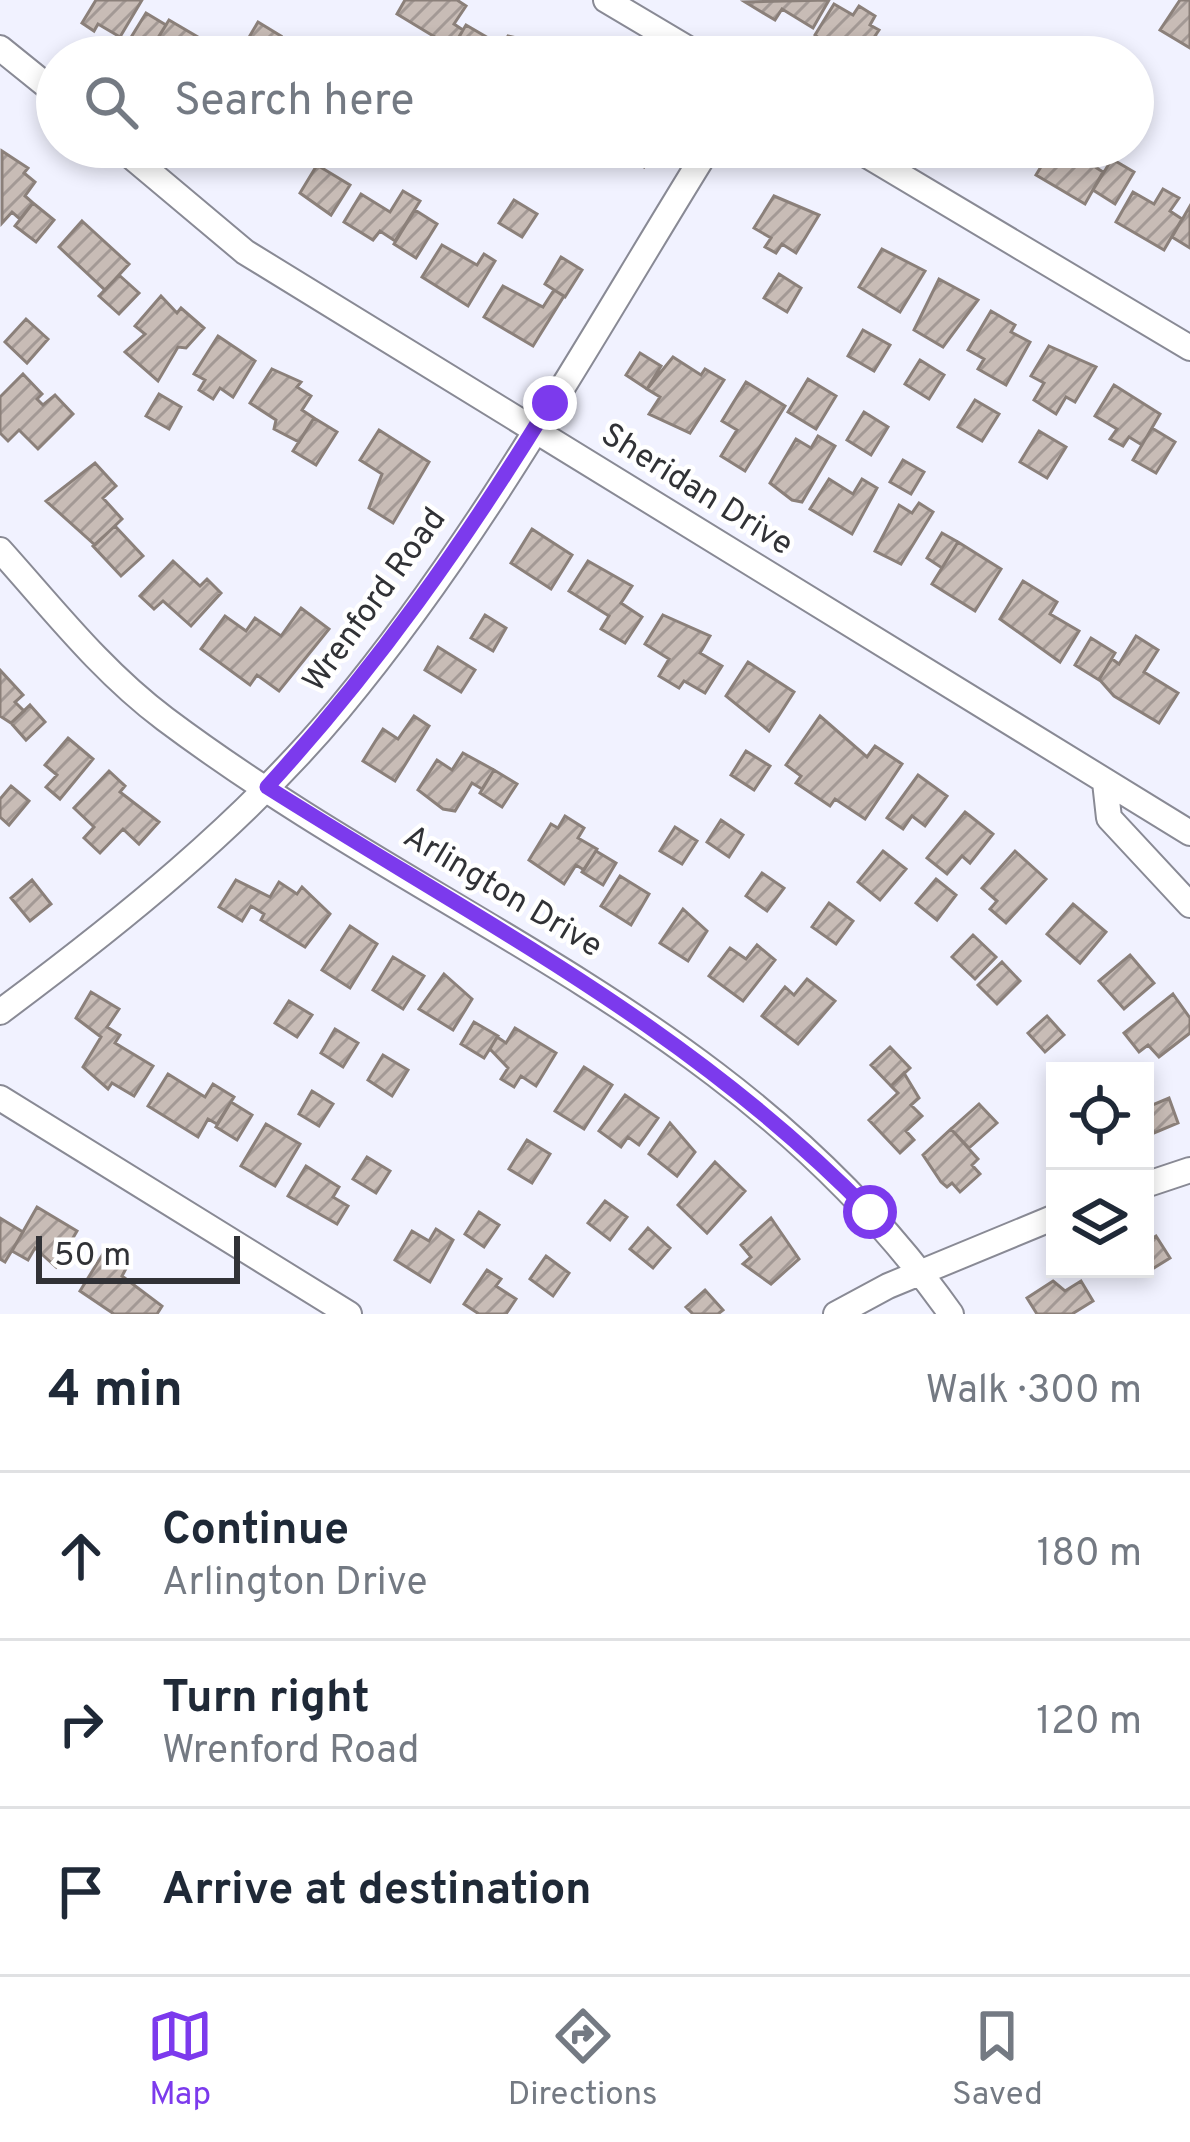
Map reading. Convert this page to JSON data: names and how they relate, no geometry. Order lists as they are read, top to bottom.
{
  "streets": {
    "street": ["Sheridan Drive", "Wrenford Road", "Arlington Drive"]
  },
  "crossings": [
    ["Sheridan Drive", "Wrenford Road"],
    ["Wrenford Road", "Arlington Drive"]
  ],
  "scale_bar": "50 m",
  "page": {
    "search": "Search here",
    "scale": "50 m",
    "heading": ["4 min", "Walk · 300 m"],
    "list": [
      ["Continue", "Arlington Drive", "180 m"],
      ["Turn right", "Wrenford Road", "120 m"],
      "Arrive at destination"
    ],
    "nav": ["Map", "Directions", "Saved"]
  }
}
